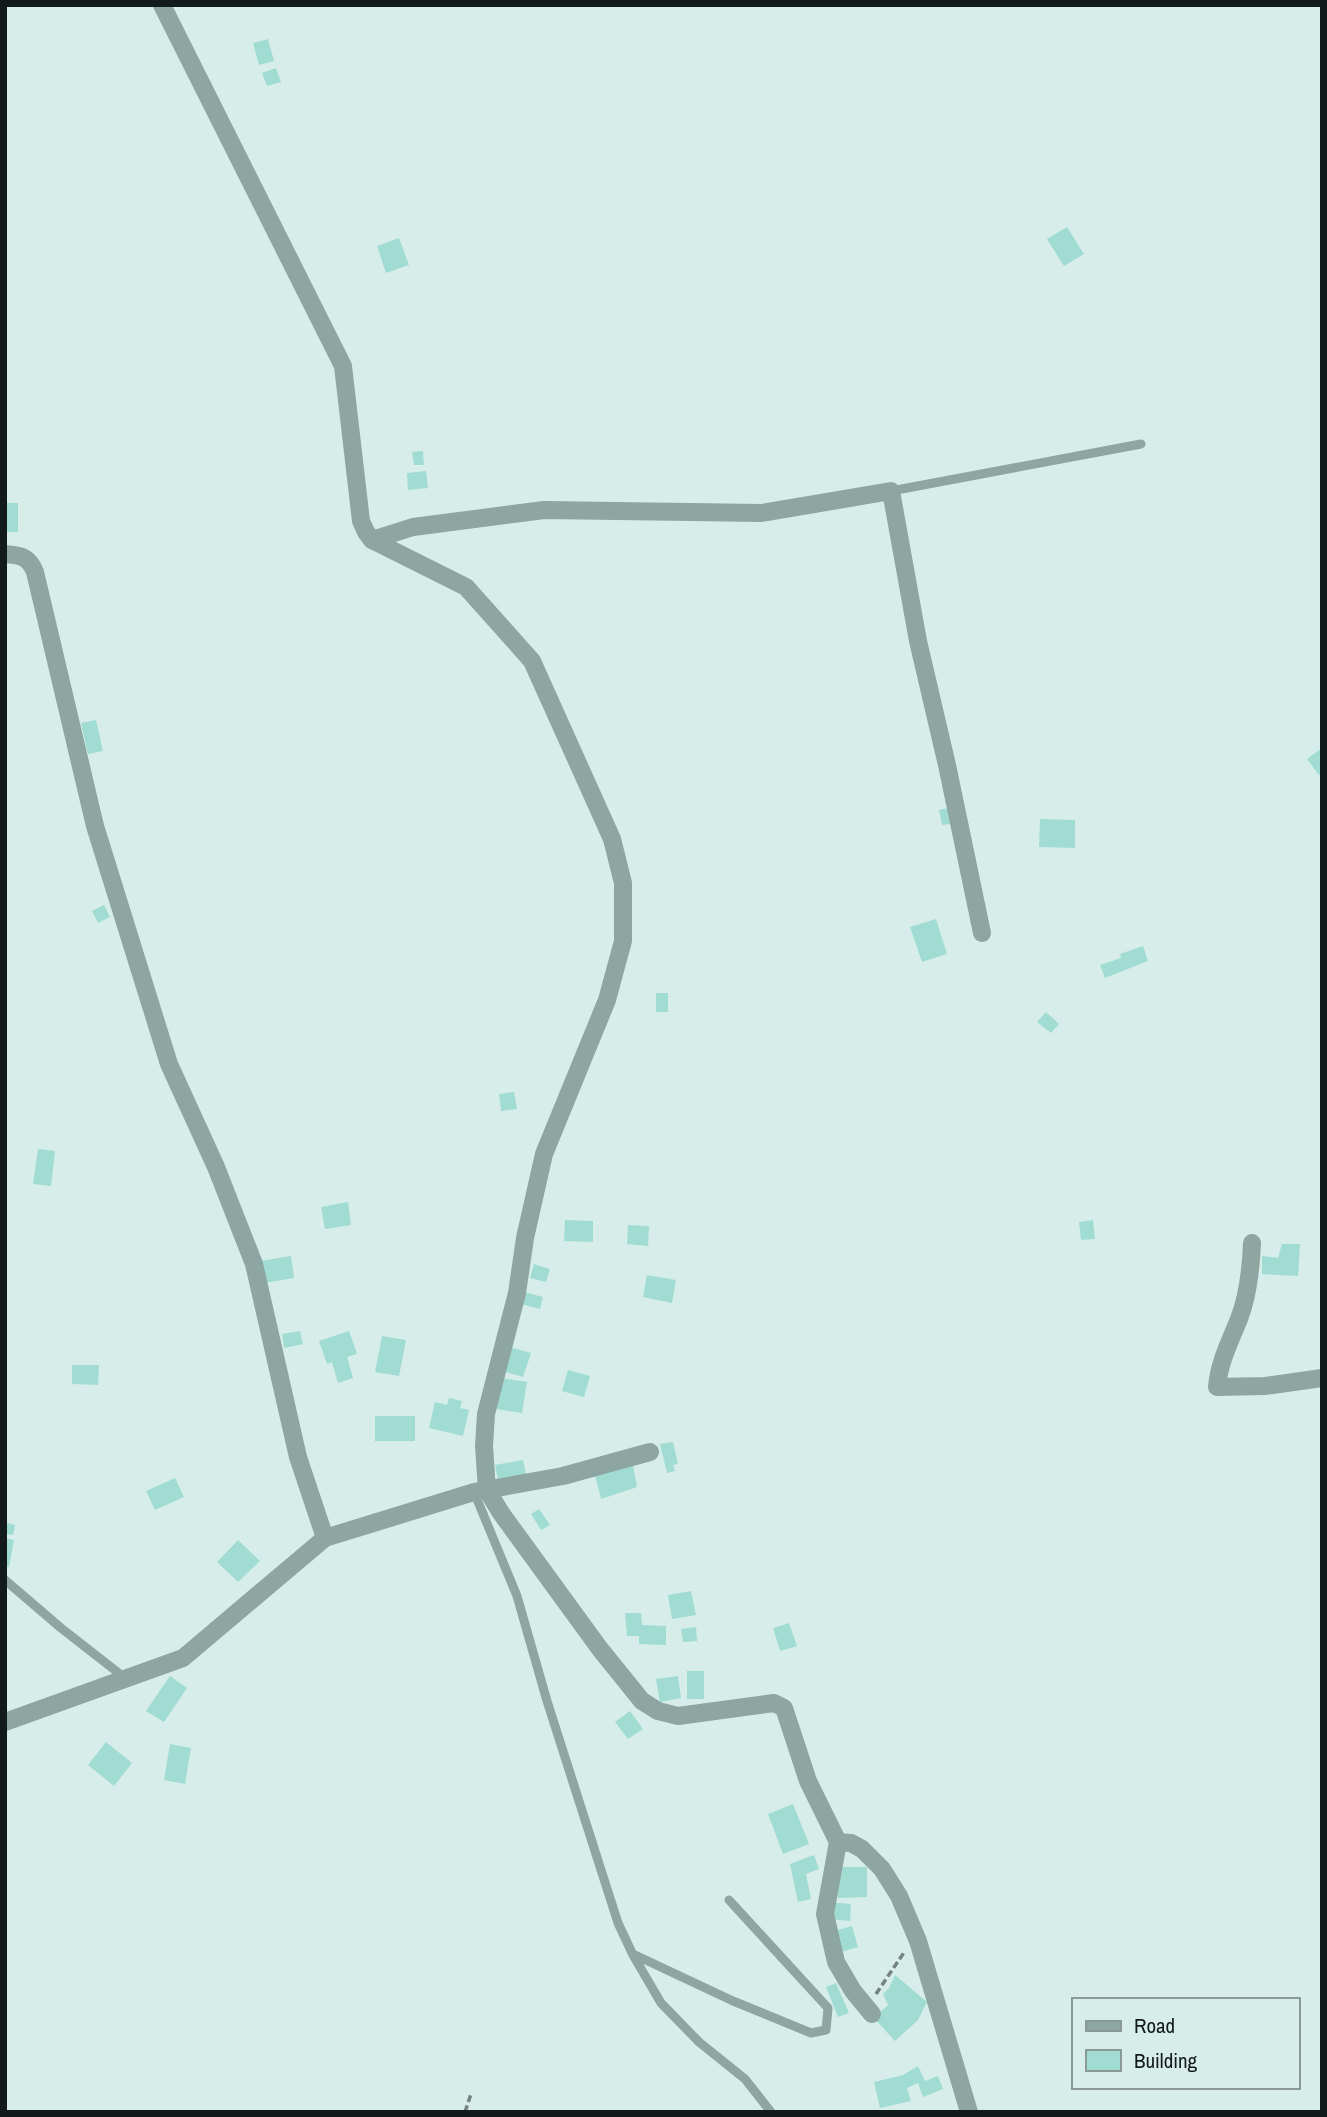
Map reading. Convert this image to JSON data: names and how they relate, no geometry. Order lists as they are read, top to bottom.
{
  "legend": ["Road", "Building"]
}
